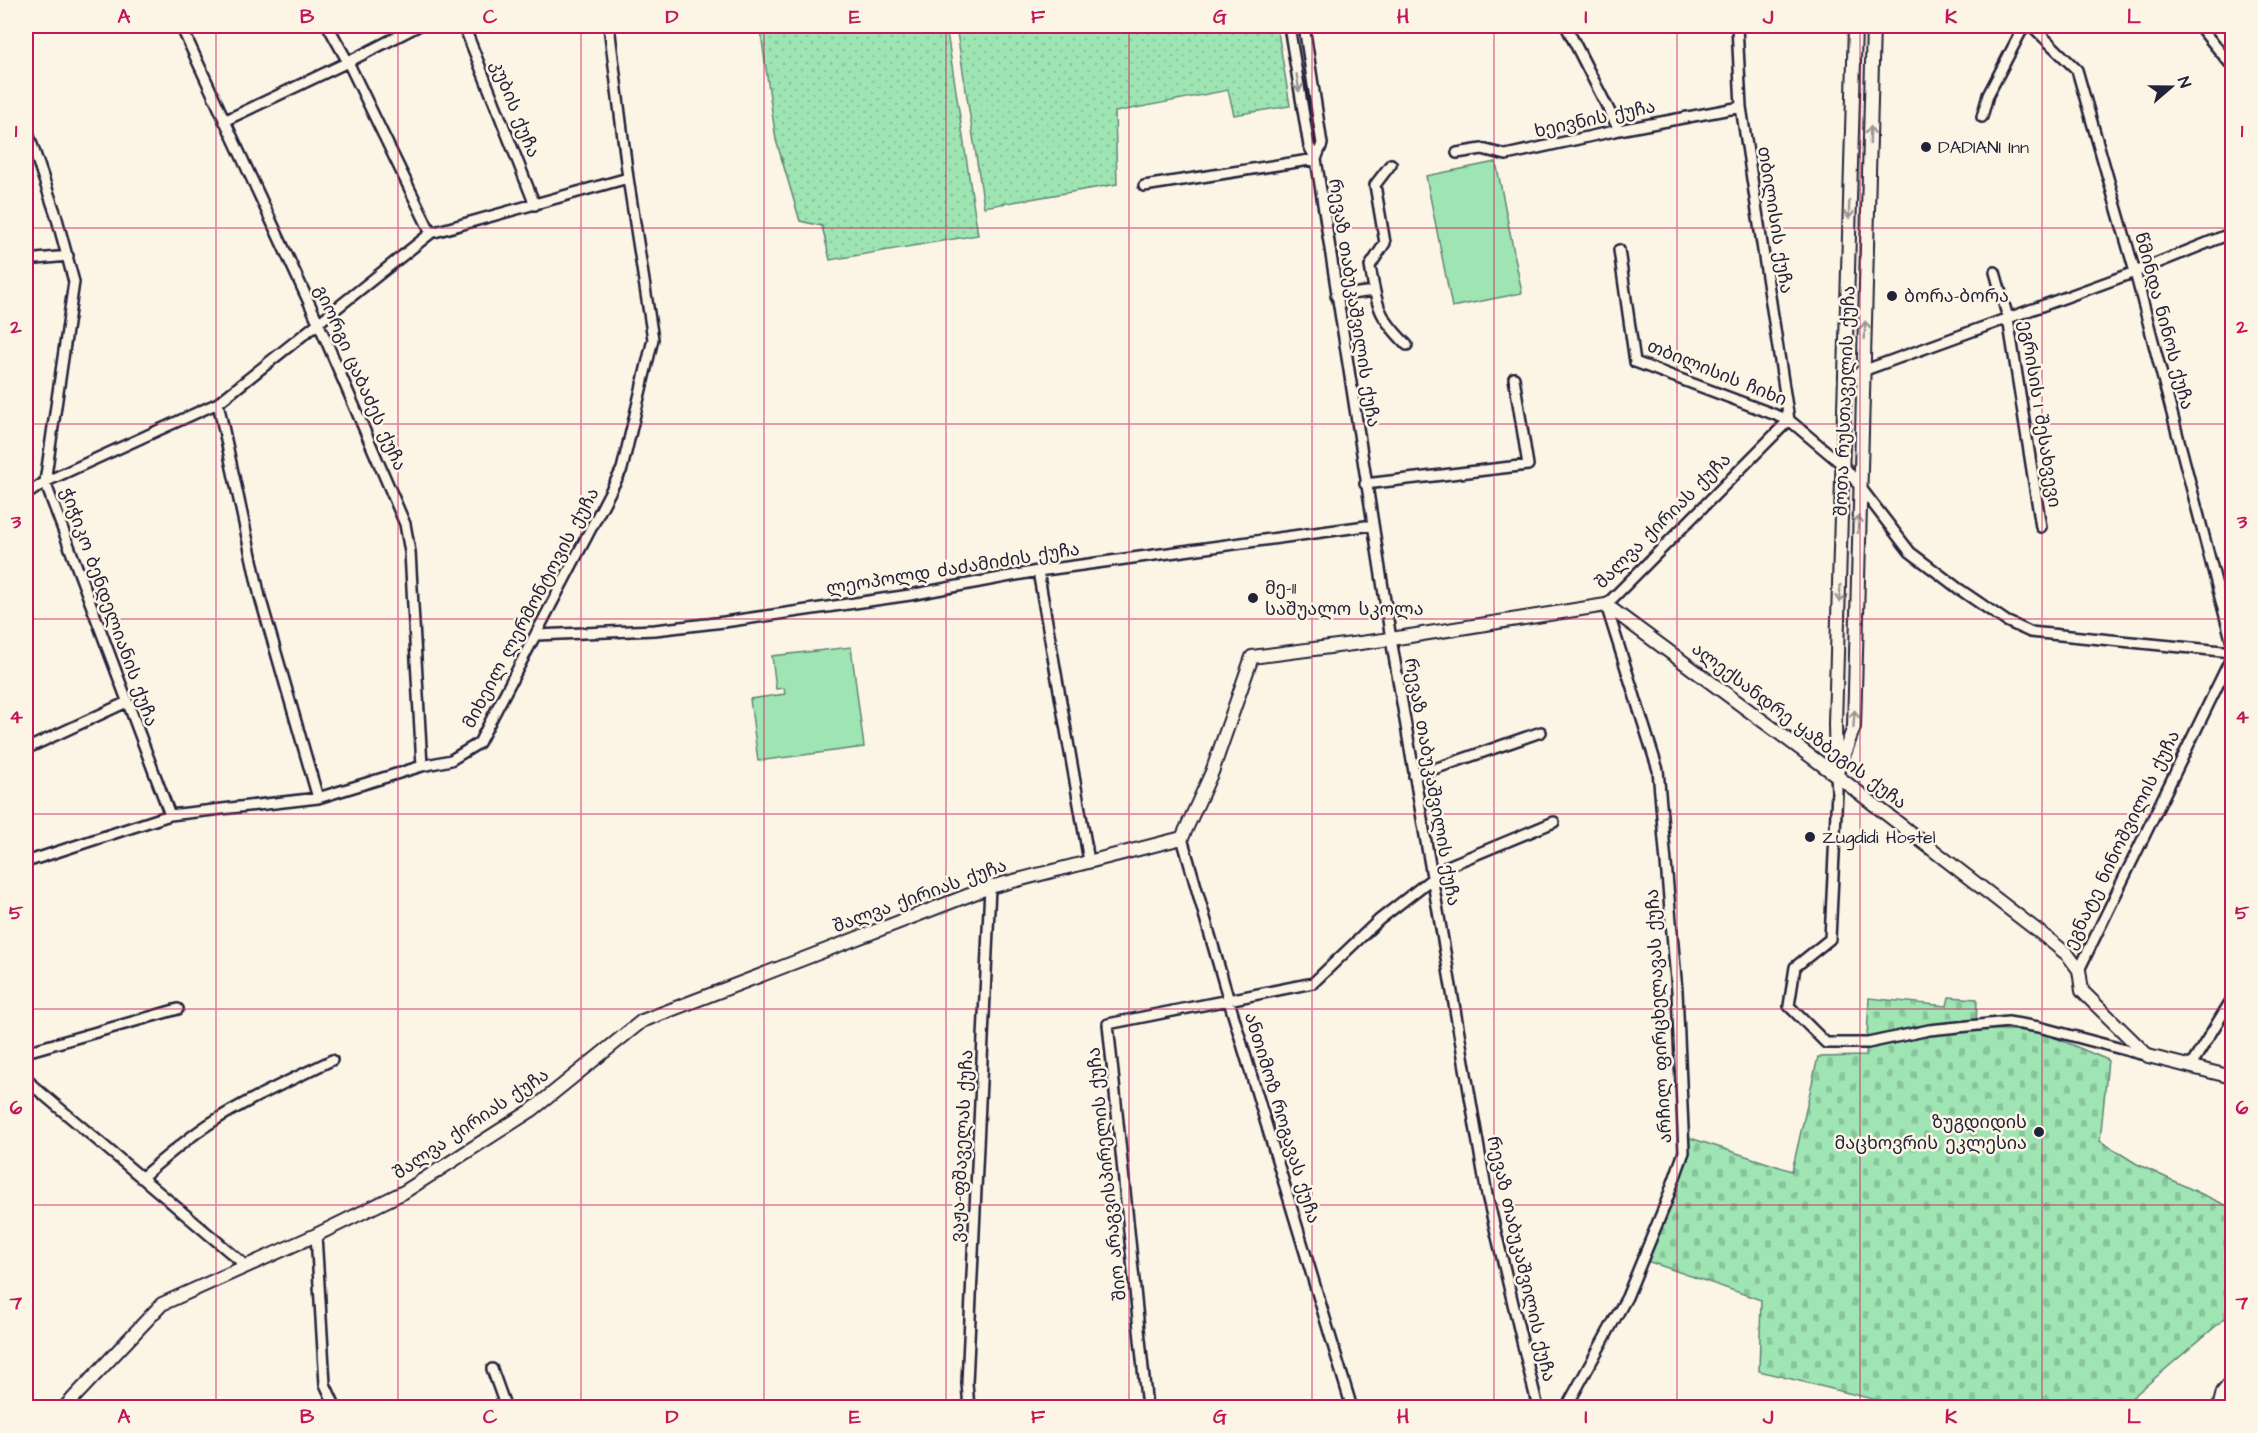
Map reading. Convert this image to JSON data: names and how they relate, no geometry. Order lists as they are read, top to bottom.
{
  "streets": {
    "street": [
      "კუბის ქუჩა",
      "ხეივნის ქუჩა",
      "თბილისის ქუჩა",
      "რევაზ თაბუკაშვილის ქუჩა",
      "წმინდა ნინოს ქუჩა",
      "თბილისის ჩიხი",
      "გიორგი ცაბაძეს ქუჩა",
      "შოთა რუსთაველის ქუჩა",
      "ეგრისის I შესახვევი",
      "შალვა ქირიას ქუჩა",
      "ლეოპოლდ ძაძამიძის ქუჩა",
      "ჭიჭიკო ბენდელიანის ქუჩა",
      "მიხეილ ლერმონტოვის ქუჩა",
      "ალექსანდრე ყაზბეგის ქუჩა",
      "ეგნატე ნინოშვილის ქუჩა",
      "არჩილ ფირცხელავას ქუჩა",
      "ანთიმოზ როგავას ქუჩა",
      "ვაჟა-ფშაველას ქუჩა",
      "შიო არაგვისპირელის ქუჩა"
    ]
  },
  "crossings": [
    ["ხეივნის ქუჩა", "თბილისის ქუჩა"],
    ["თბილისის ქუჩა", "თბილისის ჩიხი"],
    ["თბილისის ქუჩა", "შალვა ქირიას ქუჩა"],
    ["რევაზ თაბუკაშვილის ქუჩა", "შალვა ქირიას ქუჩა"],
    ["რევაზ თაბუკაშვილის ქუჩა", "ლეოპოლდ ძაძამიძის ქუჩა"],
    ["თბილისის ჩიხი", "შალვა ქირიას ქუჩა"],
    ["გიორგი ცაბაძეს ქუჩა", "მიხეილ ლერმონტოვის ქუჩა"],
    ["შოთა რუსთაველის ქუჩა", "ალექსანდრე ყაზბეგის ქუჩა"],
    ["შოთა რუსთაველის ქუჩა", "ეგნატე ნინოშვილის ქუჩა"],
    ["შალვა ქირიას ქუჩა", "ალექსანდრე ყაზბეგის ქუჩა"],
    ["შალვა ქირიას ქუჩა", "არჩილ ფირცხელავას ქუჩა"],
    ["შალვა ქირიას ქუჩა", "ანთიმოზ როგავას ქუჩა"],
    ["შალვა ქირიას ქუჩა", "ვაჟა-ფშაველას ქუჩა"],
    ["ლეოპოლდ ძაძამიძის ქუჩა", "მიხეილ ლერმონტოვის ქუჩა"],
    ["ჭიჭიკო ბენდელიანის ქუჩა", "მიხეილ ლერმონტოვის ქუჩა"],
    ["ალექსანდრე ყაზბეგის ქუჩა", "ეგნატე ნინოშვილის ქუჩა"],
    ["ალექსანდრე ყაზბეგის ქუჩა", "არჩილ ფირცხელავას ქუჩა"],
    ["ანთიმოზ როგავას ქუჩა", "შიო არაგვისპირელის ქუჩა"]
  ],
  "places": [
    "DADIANI Inn",
    "ბორა-ბორა",
    "მე-11 საშუალო სკოლა",
    "Zugdidi Hostel",
    "ზუგდიდის მაცხოვრის ეკლესია"
  ],
  "north": "right",
  "grid": {
    "columns": [
      "A",
      "B",
      "C",
      "D",
      "E",
      "F",
      "G",
      "H",
      "I",
      "J",
      "K",
      "L"
    ],
    "rows": [
      "1",
      "2",
      "3",
      "4",
      "5",
      "6",
      "7"
    ]
  }
}
